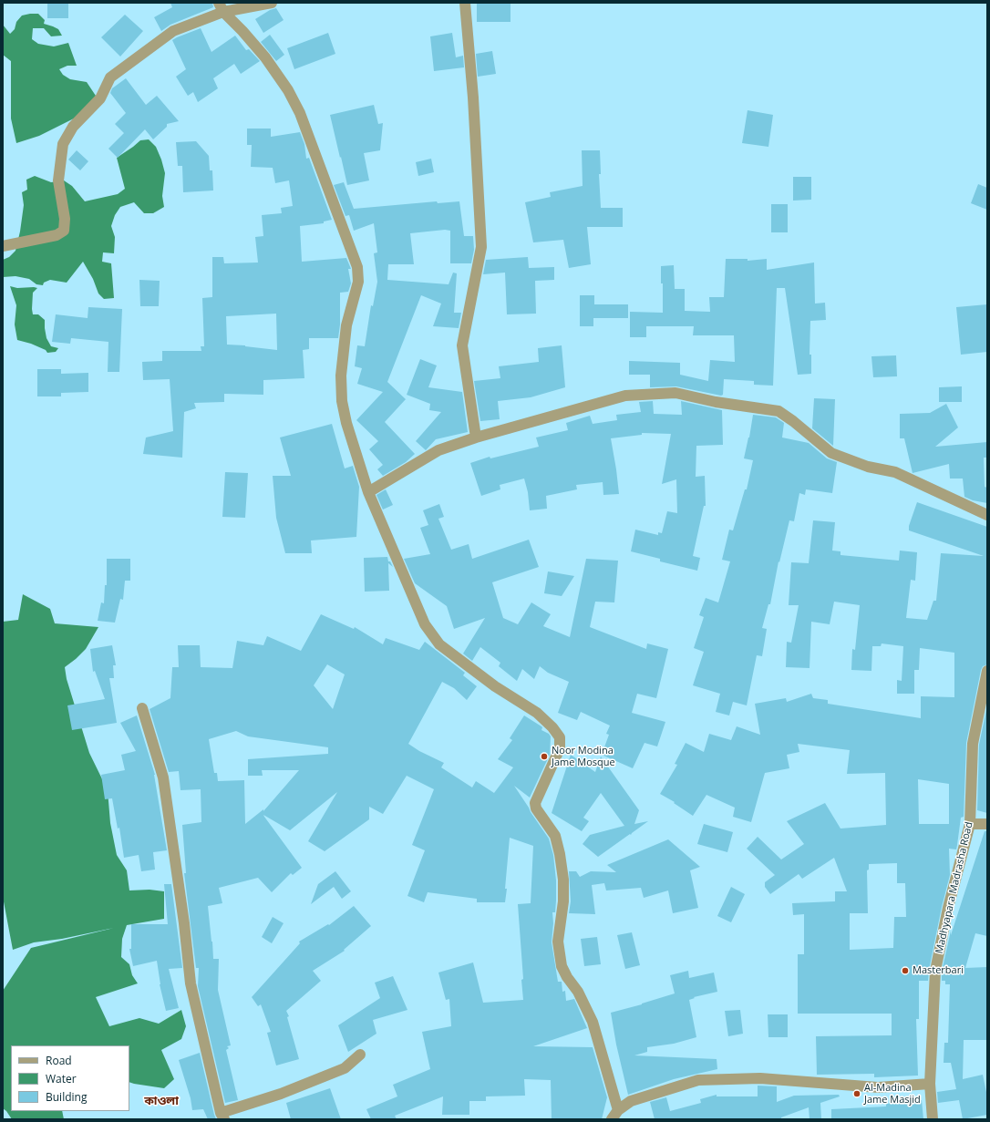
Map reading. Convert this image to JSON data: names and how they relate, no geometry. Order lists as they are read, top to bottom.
{
  "streets": {
    "street": ["Madhyapara Madrasha Road"]
  },
  "districts": ["কাওলা"],
  "places": ["Noor Modina Jame Mosque", "Masterbari", "Al-Madina Jame Masjid"],
  "legend": ["Road", "Water", "Building"]
}
